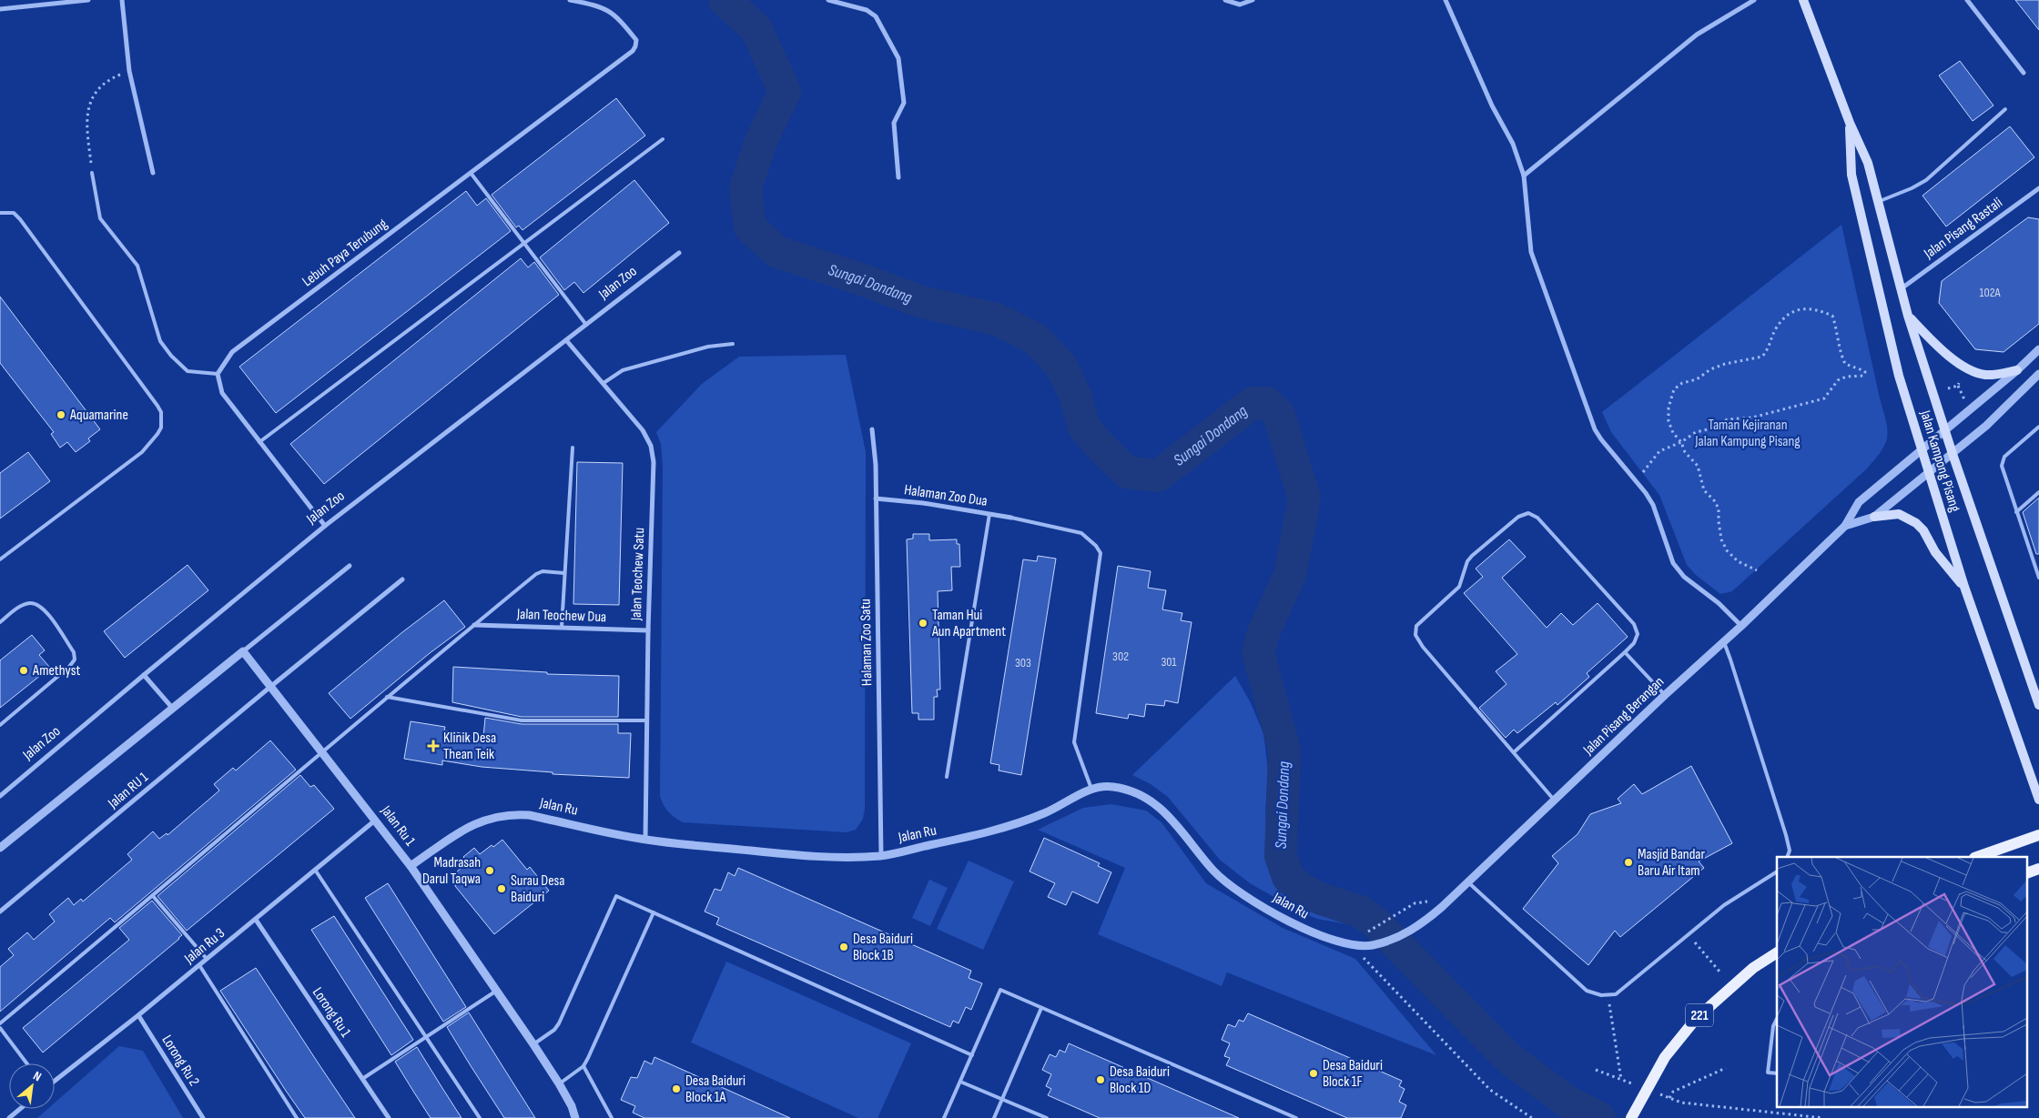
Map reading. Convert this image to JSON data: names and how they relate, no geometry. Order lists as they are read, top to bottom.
{
  "streets": {
    "main road": ["Jalan Kampong Pisang", "221"],
    "street": [
      "Jalan Pisang Rastali",
      "Lebuh Paya Terubung",
      "Jalan Zoo",
      "Halaman Zoo Dua",
      "Jalan Teochew Satu",
      "Jalan Teochew Dua",
      "Halaman Zoo Satu",
      "Jalan Pisang Berangan",
      "Jalan RU 1",
      "Jalan Ru",
      "Jalan Ru 1",
      "Jalan Ru 3",
      "Lorong Ru 1",
      "Lorong Ru 2"
    ]
  },
  "crossings": [
    ["Jalan Pisang Rastali", "Jalan Kampong Pisang"],
    ["Jalan Zoo", "Jalan Teochew Satu"],
    ["Jalan Kampong Pisang", "Jalan Pisang Berangan"],
    ["Halaman Zoo Dua", "Halaman Zoo Satu"],
    ["Jalan Teochew Satu", "Jalan Teochew Dua"],
    ["Jalan Teochew Satu", "Jalan Ru"],
    ["Halaman Zoo Satu", "Jalan Ru"],
    ["Jalan Pisang Berangan", "Jalan Ru"],
    ["Jalan RU 1", "Jalan Ru 1"],
    ["Jalan Ru", "Jalan Ru 1"],
    ["Jalan Ru 1", "Jalan Ru 3"],
    ["Jalan Ru 3", "Lorong Ru 1"],
    ["Jalan Ru 3", "Lorong Ru 2"]
  ],
  "water": ["Sungai Dondang"],
  "parks": ["Taman Kejiranan Jalan Kampung Pisang"],
  "places": {
    "other": [
      "Aquamarine",
      "Taman Hui Aun Apartment",
      "Amethyst",
      "Masjid Bandar Baru Air Itam",
      "Madrasah Darul Taqwa",
      "Surau Desa Baiduri",
      "Desa Baiduri Block 1B",
      "Desa Baiduri Block 1F",
      "Desa Baiduri Block 1D",
      "Desa Baiduri Block 1A"
    ],
    "health": ["Klinik Desa Thean Teik"]
  },
  "house_numbers": [
    "102A",
    "302",
    "301",
    "303"
  ],
  "north": "top right"
}
